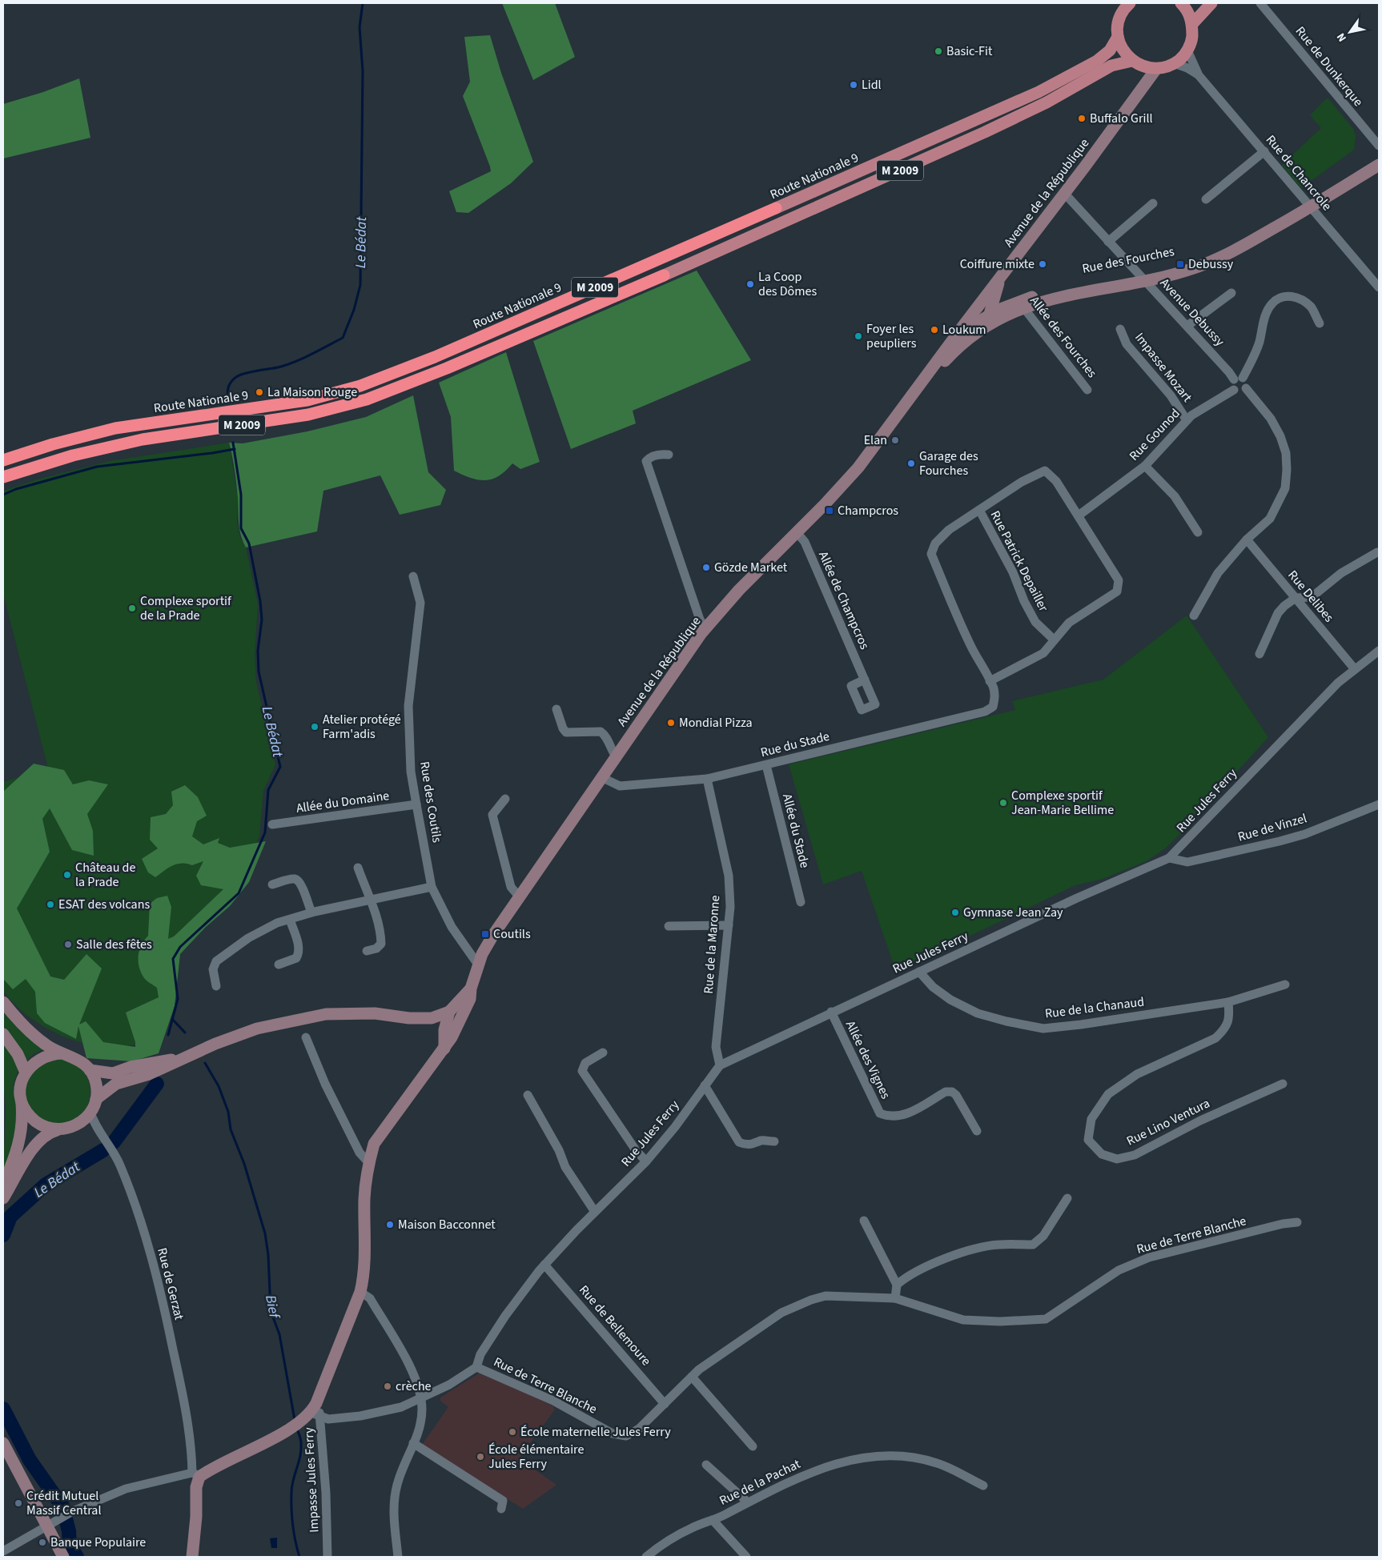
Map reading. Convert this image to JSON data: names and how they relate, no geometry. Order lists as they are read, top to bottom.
{
  "streets": {
    "highway": ["M 2009", "Route Nationale 9"],
    "street": [
      "Rue de Dunkerque",
      "Rue de Chancrole",
      "Avenue de la République",
      "Rue des Fourches",
      "Avenue Debussy",
      "Allée des Fourches",
      "Impasse Mozart",
      "Rue Gounod",
      "Rue Patrick Depailler",
      "Rue Delibes",
      "Allée de Champcros",
      "Rue du Stade",
      "Rue Jules Ferry",
      "Allée du Domaine",
      "Rue des Coutils",
      "Rue de Vinzel",
      "Allée du Stade",
      "Rue de la Maronne",
      "Rue de la Chanaud",
      "Allée des Vignes",
      "Rue Lino Ventura",
      "Rue de Terre Blanche",
      "Rue de Gerzat",
      "Rue de Bellemoure",
      "Impasse Jules Ferry",
      "Rue de la Pachat"
    ]
  },
  "crossings": [
    ["Rue de Chancrole", "Rue des Fourches"],
    ["Avenue de la République", "Rue des Fourches"],
    ["Avenue de la République", "Avenue Debussy"],
    ["Avenue de la République", "Allée de Champcros"],
    ["Avenue de la République", "Rue du Stade"],
    ["Avenue de la République", "Rue des Coutils"],
    ["Avenue de la République", "Impasse Jules Ferry"],
    ["Rue des Fourches", "Avenue Debussy"],
    ["Rue des Fourches", "Allée des Fourches"],
    ["Avenue Debussy", "Rue Gounod"],
    ["Impasse Mozart", "Rue Gounod"],
    ["Rue Delibes", "Rue Jules Ferry"],
    ["Rue du Stade", "Allée du Stade"],
    ["Rue du Stade", "Rue de la Maronne"],
    ["Rue Jules Ferry", "Rue de Vinzel"],
    ["Rue Jules Ferry", "Rue de la Maronne"],
    ["Rue Jules Ferry", "Rue de la Chanaud"],
    ["Rue Jules Ferry", "Allée des Vignes"],
    ["Rue Jules Ferry", "Rue de Terre Blanche"],
    ["Rue Jules Ferry", "Rue de Bellemoure"],
    ["Allée du Domaine", "Rue des Coutils"],
    ["Rue de la Chanaud", "Rue Lino Ventura"],
    ["Rue de Terre Blanche", "Rue de Bellemoure"]
  ],
  "water": ["Le Bédat", "Bief"],
  "places": {
    "other": [
      "Basic-Fit",
      "Lidl",
      "Buffalo Grill",
      "Coiffure mixte",
      "La Coop des Dômes",
      "Loukum",
      "Foyer les peupliers",
      "La Maison Rouge",
      "Elan",
      "Garage des Fourches",
      "Gözde Market",
      "Complexe sportif de la Prade",
      "Mondial Pizza",
      "Atelier protégé Farm'adis",
      "Complexe sportif Jean-Marie Bellime",
      "Château de la Prade",
      "ESAT des volcans",
      "Gymnase Jean Zay",
      "Salle des fêtes",
      "Maison Bacconnet",
      "crèche",
      "École maternelle Jules Ferry",
      "École élémentaire Jules Ferry",
      "Crédit Mutuel Massif Central",
      "Banque Populaire"
    ],
    "transit": ["Debussy", "Champcros", "Coutils"]
  },
  "north": "bottom left"
}
